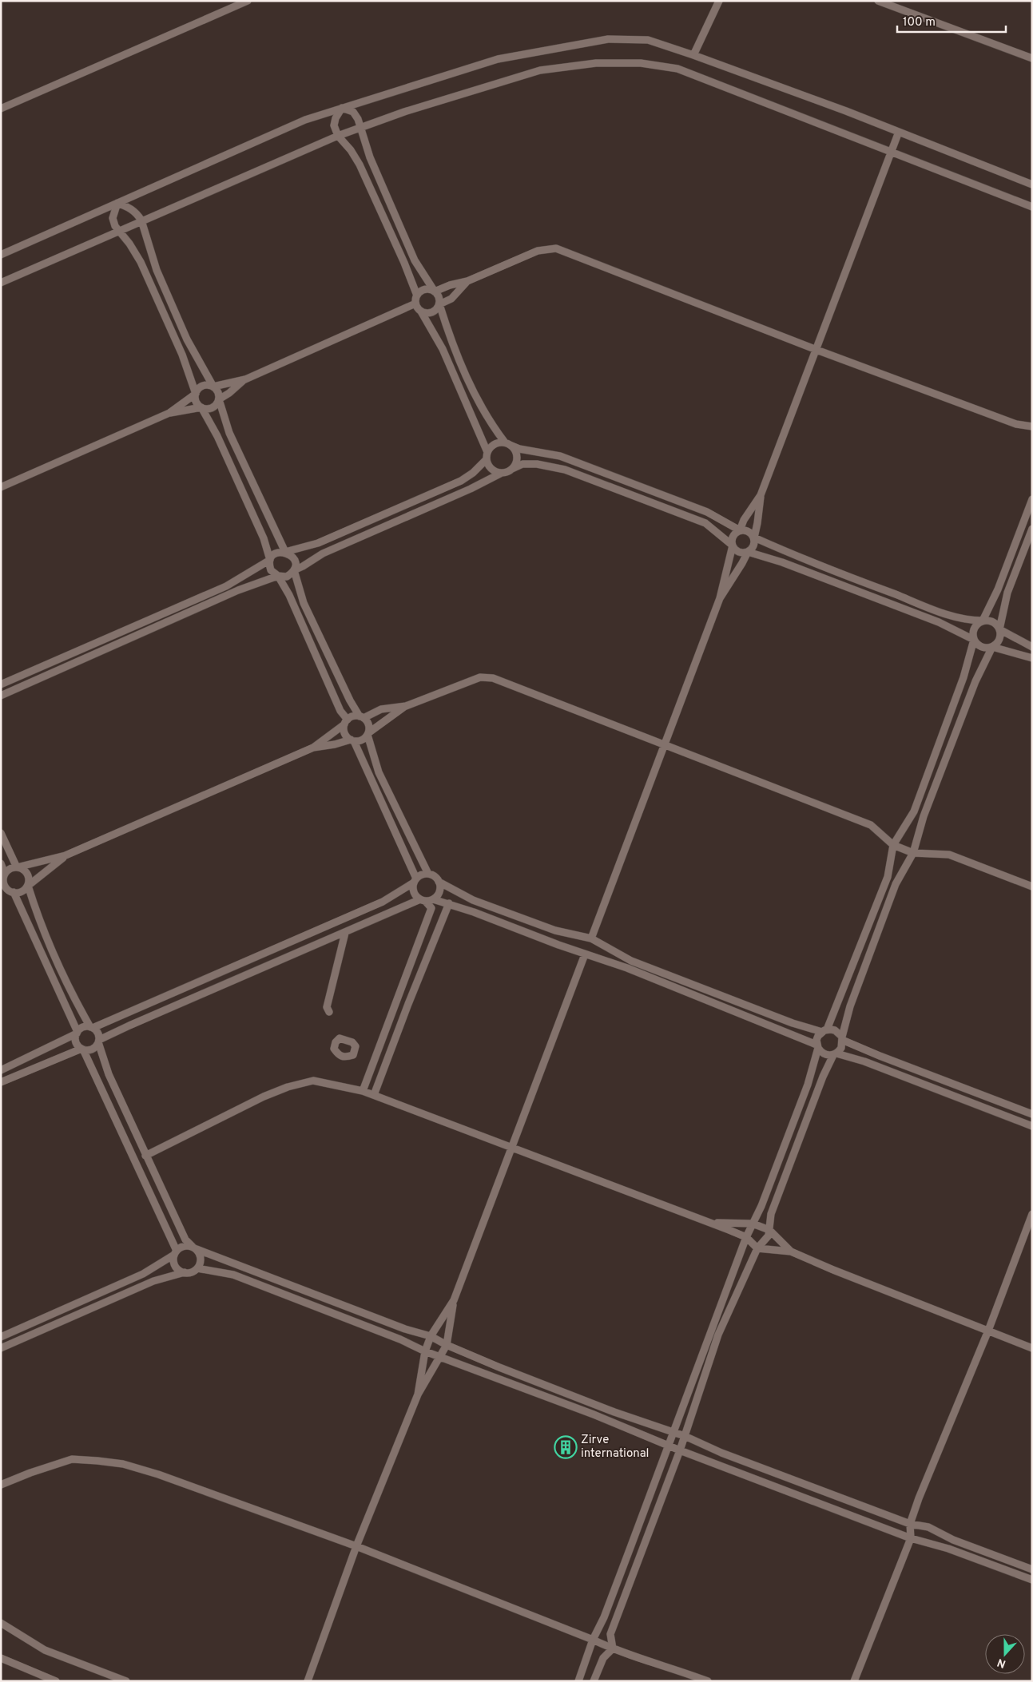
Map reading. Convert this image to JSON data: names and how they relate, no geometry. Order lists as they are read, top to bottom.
{
  "places": {
    "building": ["Zirve international"]
  },
  "scale_bar": "100 m",
  "north": "bottom"
}
